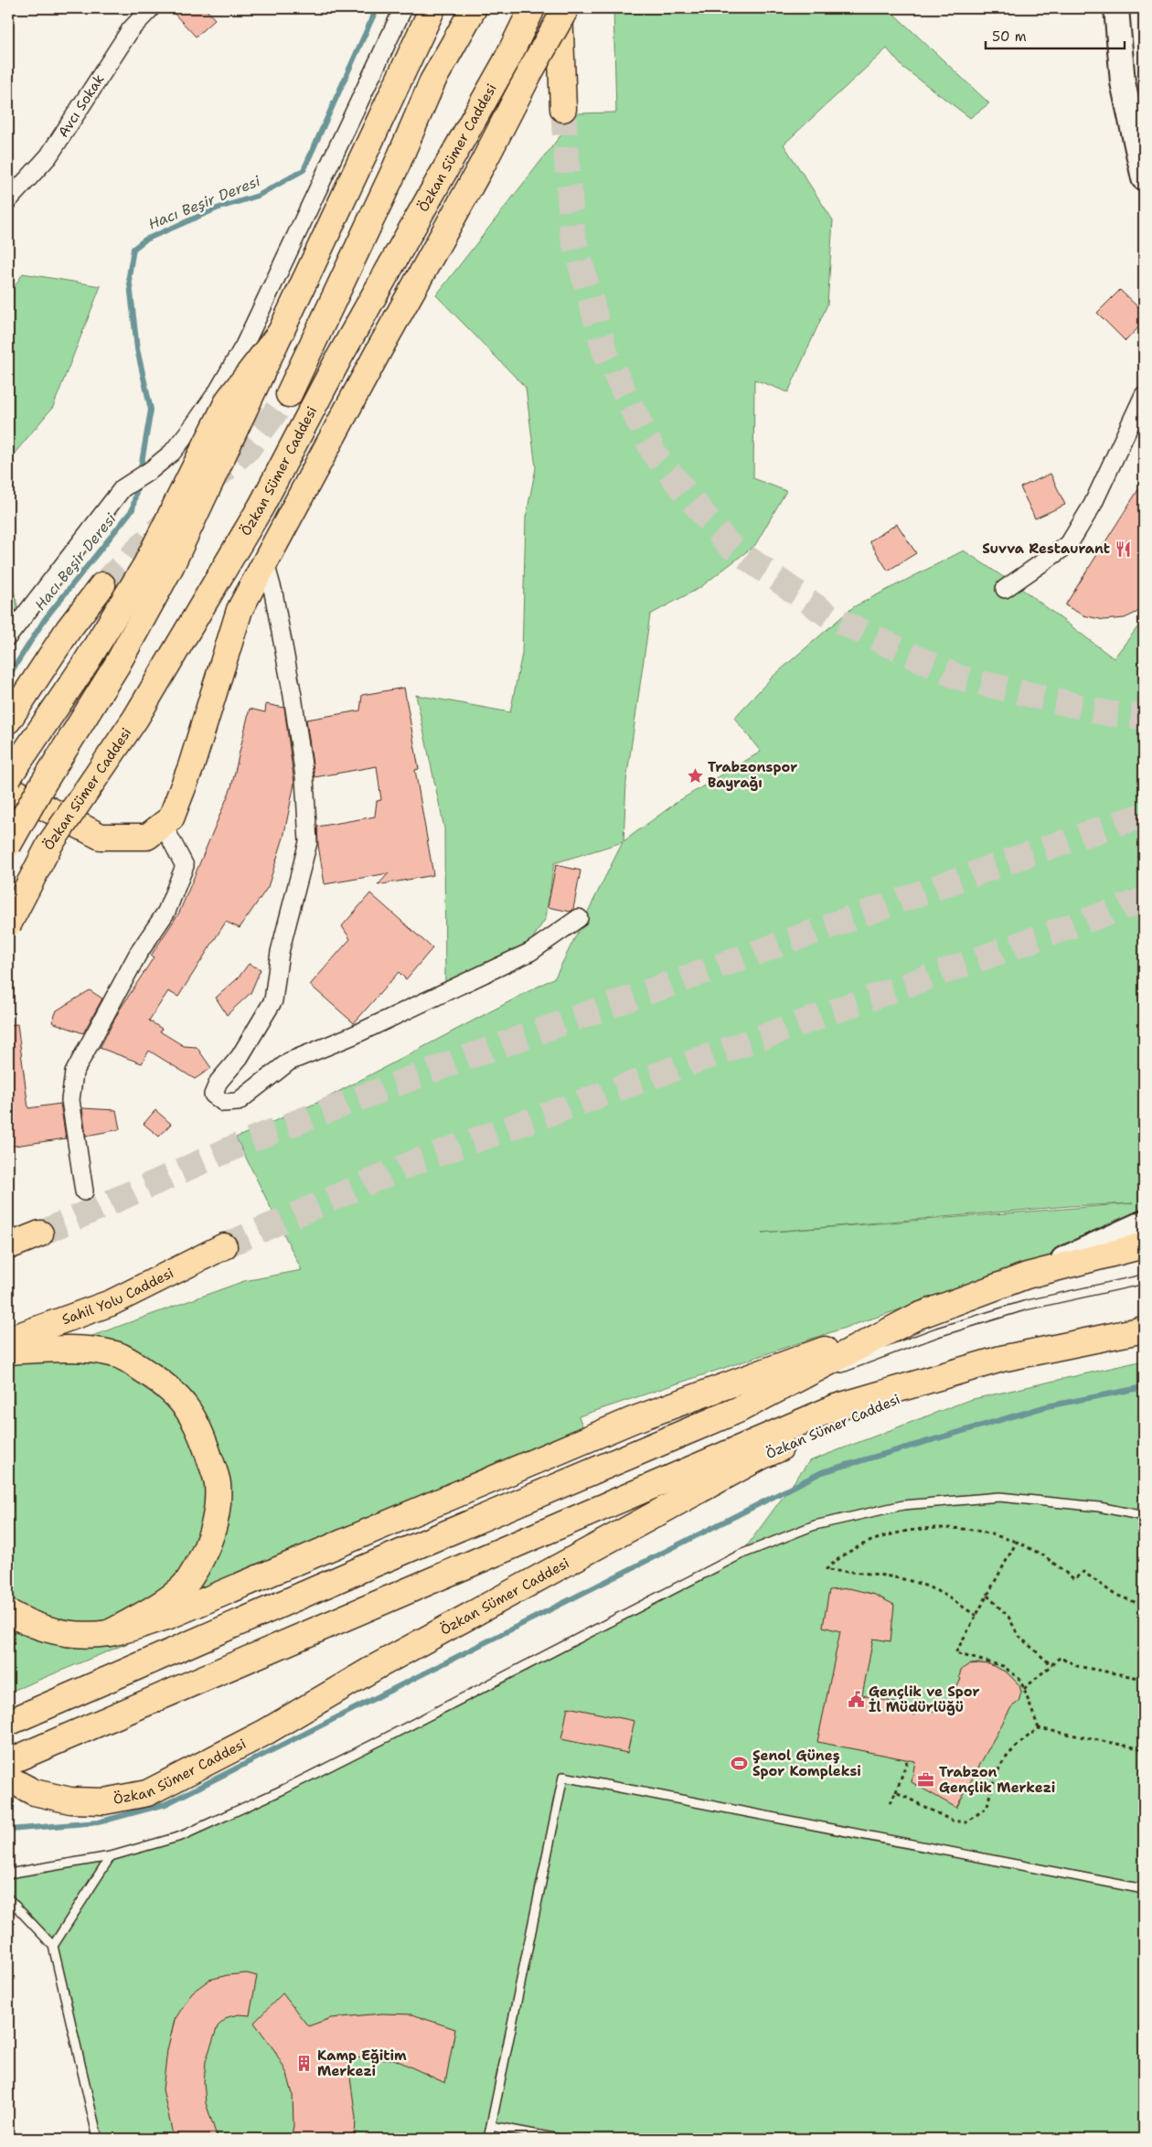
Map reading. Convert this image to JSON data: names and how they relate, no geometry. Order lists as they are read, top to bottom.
{
  "streets": {
    "main road": ["Özkan Sümer Caddesi", "Sahil Yolu Caddesi"],
    "street": ["Avcı Sokak"]
  },
  "water": ["Hacı Beşir Deresi"],
  "places": {
    "restaurant": ["Suvva Restaurant"],
    "place": ["Trabzonspor Bayrağı"],
    "public building": ["Gençlik ve Spor İl Müdürlüğü"],
    "sports": ["Şenol Güneş Spor Kompleksi"],
    "office": ["Trabzon Gençlik Merkezi"],
    "building": ["Kamp Eğitim Merkezi"]
  },
  "scale_bar": "50 m"
}
